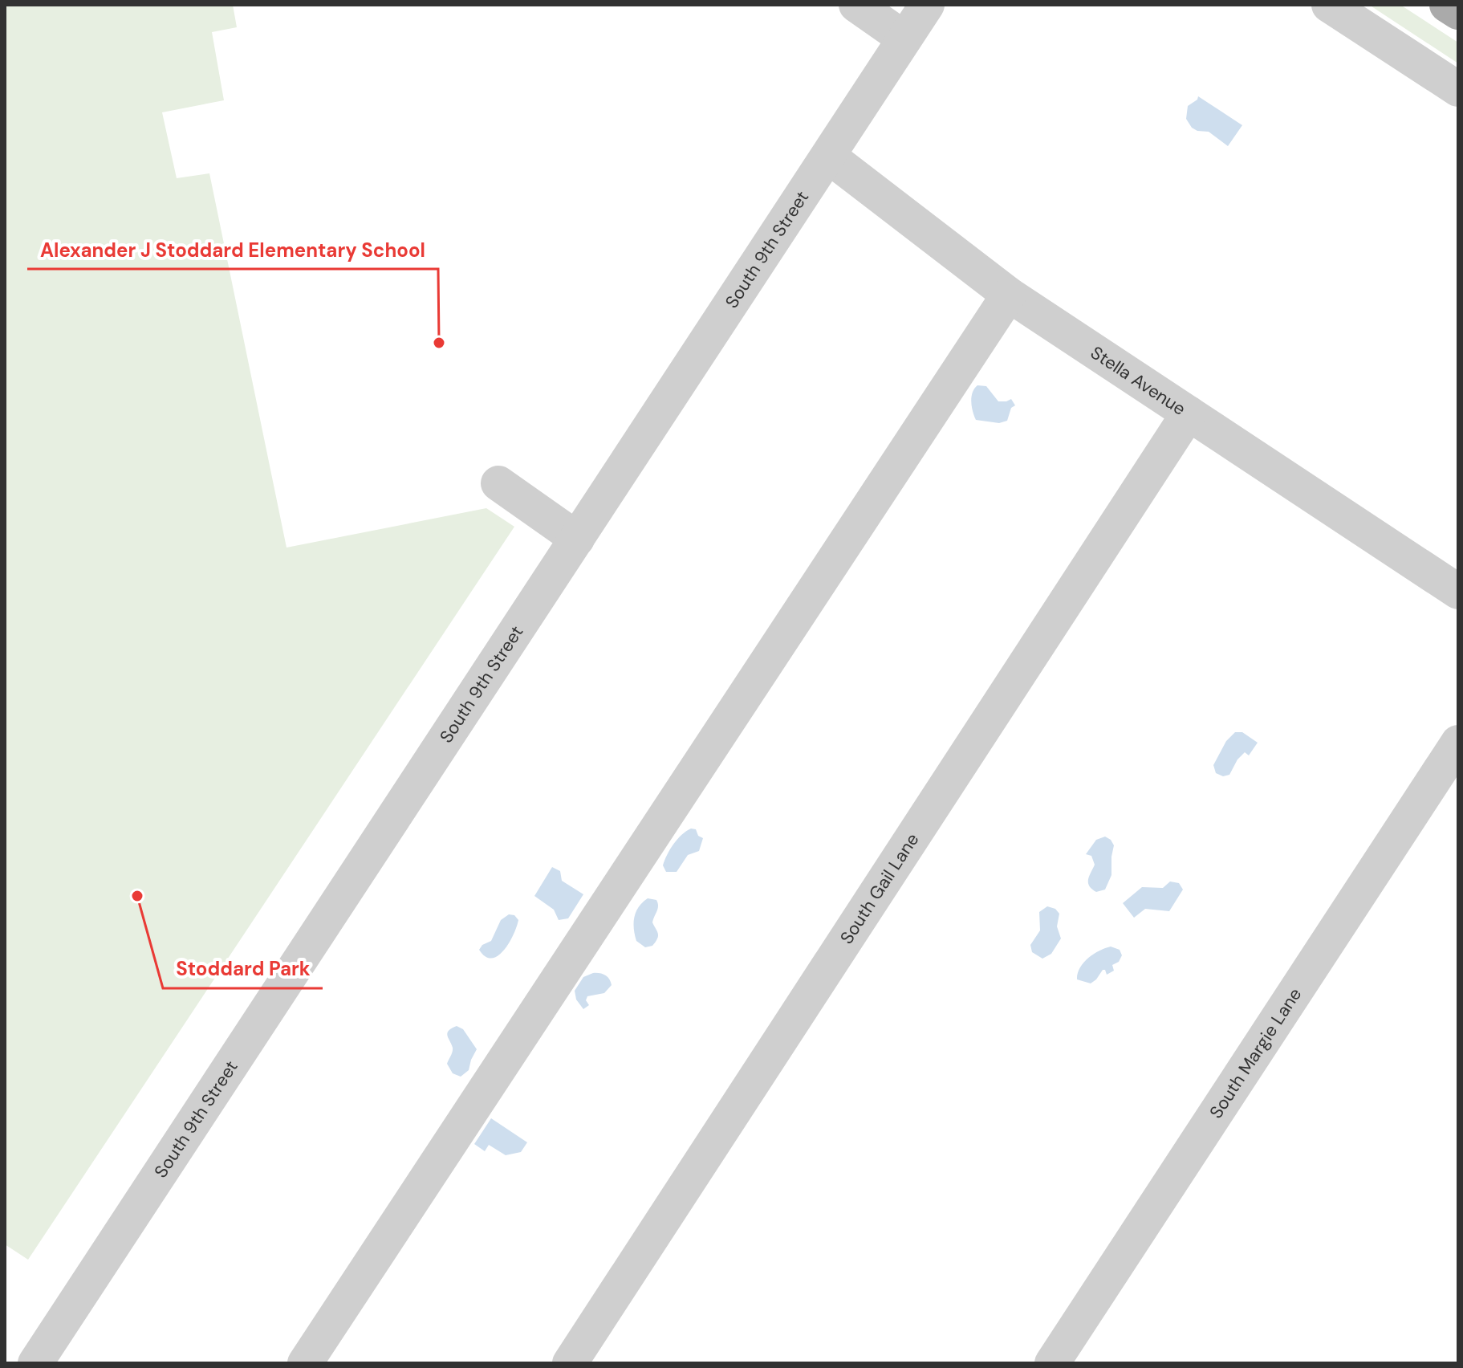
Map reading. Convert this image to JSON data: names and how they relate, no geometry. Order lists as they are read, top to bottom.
{
  "streets": {
    "street": [
      "South 9th Street",
      "Stella Avenue",
      "South Gail Lane",
      "South Margie Lane"
    ]
  },
  "crossings": [
    ["South 9th Street", "Stella Avenue"],
    ["Stella Avenue", "South Gail Lane"]
  ],
  "places": ["Alexander J Stoddard Elementary School", "Stoddard Park"]
}
